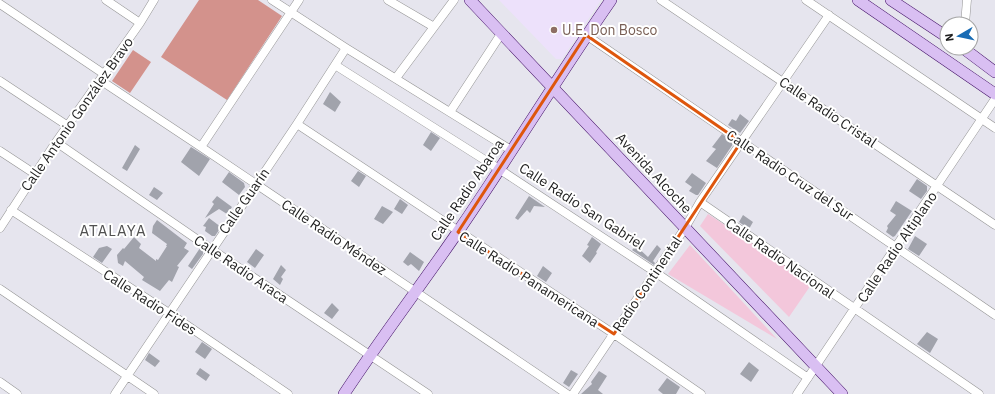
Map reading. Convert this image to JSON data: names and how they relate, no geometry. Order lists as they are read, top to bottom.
{
  "streets": {
    "street": [
      "Calle Radio Cristal",
      "Calle Antonio González Bravo",
      "Avenida Alcoche",
      "Calle Radio Cruz del Sur",
      "Calle Radio Abaroa",
      "Calle Guarín",
      "Calle Radio San Gabriel",
      "Calle Radio Méndez",
      "Calle Radio Altiplano",
      "Calle Radio Nacional",
      "Calle Radio Araca",
      "Calle Radio Panamericana",
      "Radio Continental",
      "Calle Radio Fides"
    ]
  },
  "crossings": [
    ["Calle Radio Cristal", "Calle Radio Altiplano"],
    ["Calle Radio Cristal", "Radio Continental"],
    ["Calle Antonio González Bravo", "Calle Radio Méndez"],
    ["Calle Antonio González Bravo", "Calle Radio Araca"],
    ["Calle Antonio González Bravo", "Calle Radio Fides"],
    ["Avenida Alcoche", "Calle Radio Abaroa"],
    ["Avenida Alcoche", "Calle Radio Altiplano"],
    ["Avenida Alcoche", "Radio Continental"],
    ["Calle Radio Cruz del Sur", "Calle Radio Abaroa"],
    ["Calle Radio Cruz del Sur", "Calle Radio Altiplano"],
    ["Calle Radio Cruz del Sur", "Radio Continental"],
    ["Calle Radio Abaroa", "Calle Radio San Gabriel"],
    ["Calle Radio Abaroa", "Calle Radio Méndez"],
    ["Calle Radio Abaroa", "Calle Radio Araca"],
    ["Calle Radio Abaroa", "Calle Radio Panamericana"],
    ["Calle Guarín", "Calle Radio San Gabriel"],
    ["Calle Guarín", "Calle Radio Méndez"],
    ["Calle Guarín", "Calle Radio Araca"],
    ["Calle Guarín", "Calle Radio Panamericana"],
    ["Calle Guarín", "Calle Radio Fides"],
    ["Calle Radio San Gabriel", "Calle Radio Altiplano"],
    ["Calle Radio San Gabriel", "Radio Continental"],
    ["Calle Radio Altiplano", "Calle Radio Nacional"],
    ["Calle Radio Nacional", "Radio Continental"],
    ["Calle Radio Panamericana", "Radio Continental"]
  ],
  "districts": ["ATALAYA"],
  "places": ["U.E. Don Bosco"],
  "north": "left"
}
